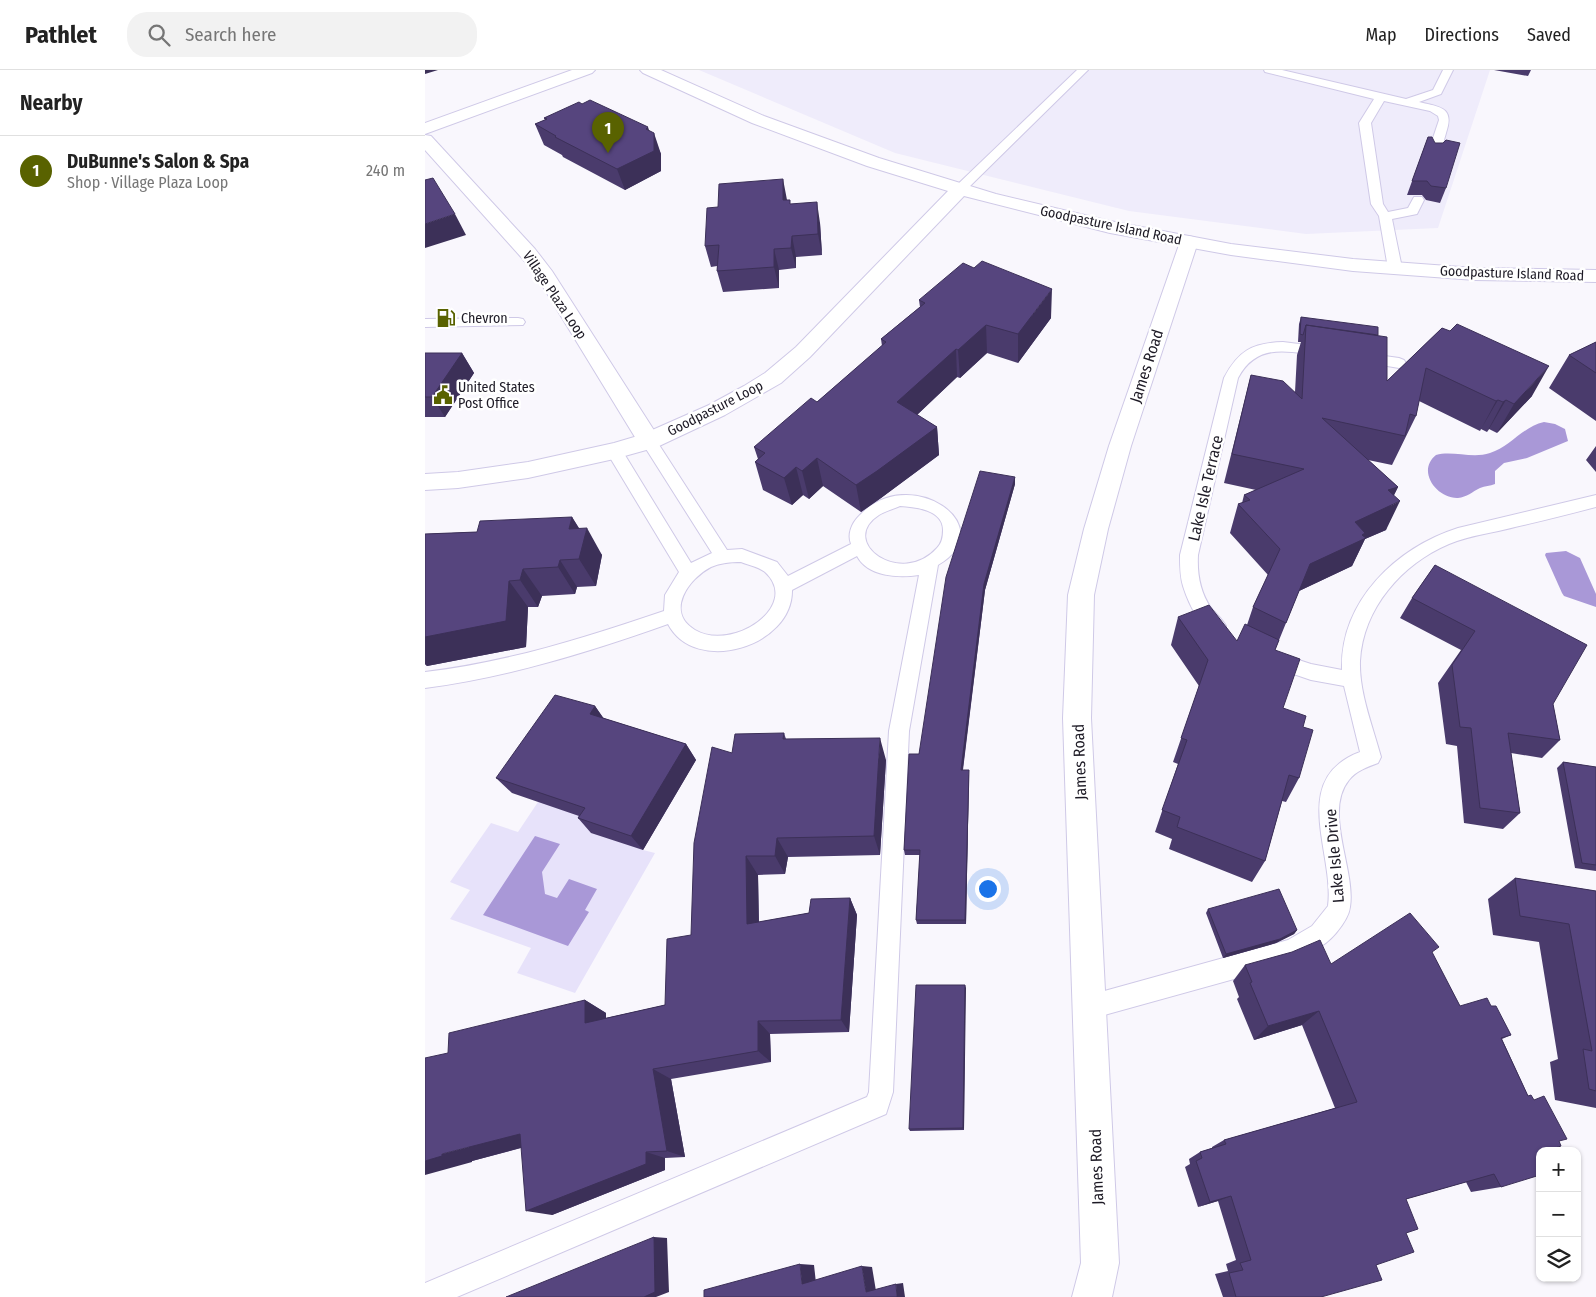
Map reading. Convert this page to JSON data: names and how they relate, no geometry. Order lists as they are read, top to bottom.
{
  "streets": {
    "street": [
      "Goodpasture Island Road",
      "Village Plaza Loop",
      "James Road",
      "Goodpasture Loop"
    ],
    "lane": ["Lake Isle Terrace", "Lake Isle Drive"]
  },
  "crossings": [
    ["Goodpasture Island Road", "James Road"],
    ["Goodpasture Island Road", "Goodpasture Loop"],
    ["Village Plaza Loop", "Goodpasture Loop"],
    ["James Road", "Lake Isle Drive"]
  ],
  "places": {
    "fuel station": ["Chevron"],
    "public building": ["United States Post Office"]
  },
  "page": {
    "header": "Pathlet",
    "search": "Search here",
    "nav": ["Map", "Directions", "Saved"],
    "heading": "Nearby",
    "pins": "1",
    "list": [
      {
        "mark": "1",
        "name": "DuBunne's Salon & Spa",
        "note": "Shop · Village Plaza Loop",
        "value": "240 m"
      }
    ],
    "map_buttons": ["+", "−"]
  }
}
